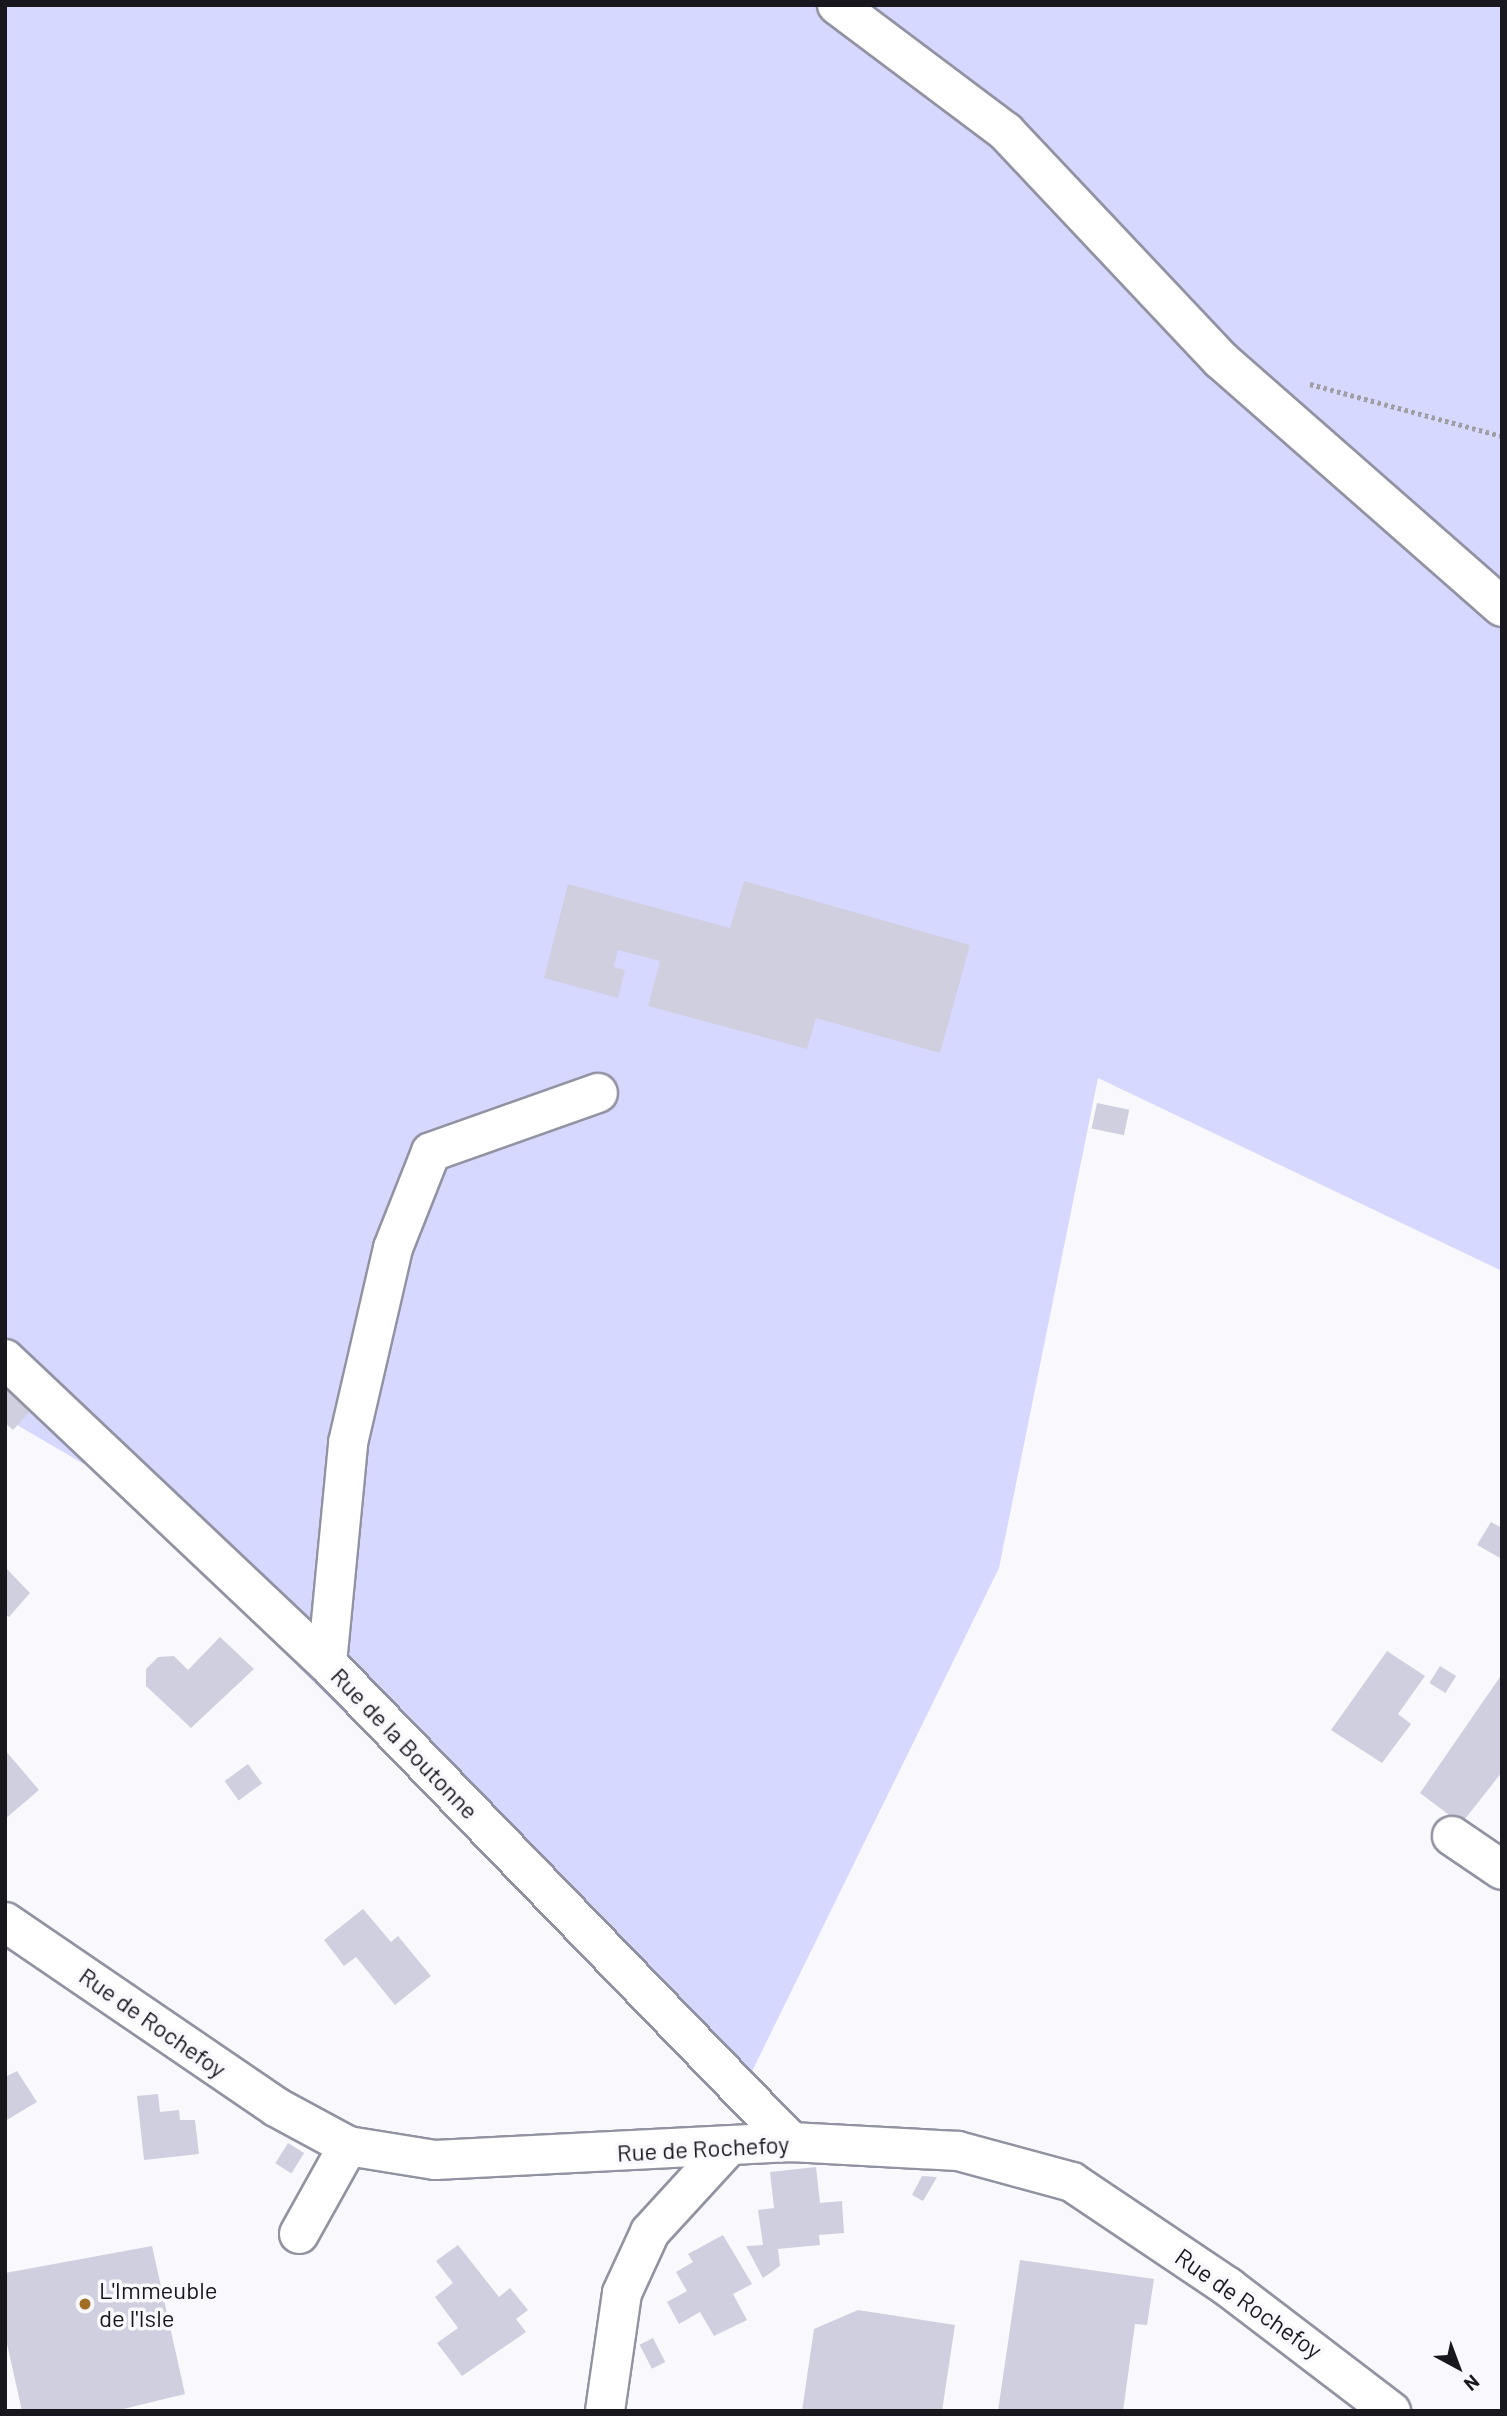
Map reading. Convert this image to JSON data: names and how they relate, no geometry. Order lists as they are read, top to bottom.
{
  "streets": {
    "street": ["Rue de la Boutonne", "Rue de Rochefoy"]
  },
  "crossings": [
    ["Rue de la Boutonne", "Rue de Rochefoy"]
  ],
  "places": ["L'Immeuble de l'Isle"],
  "north": "bottom right"
}
